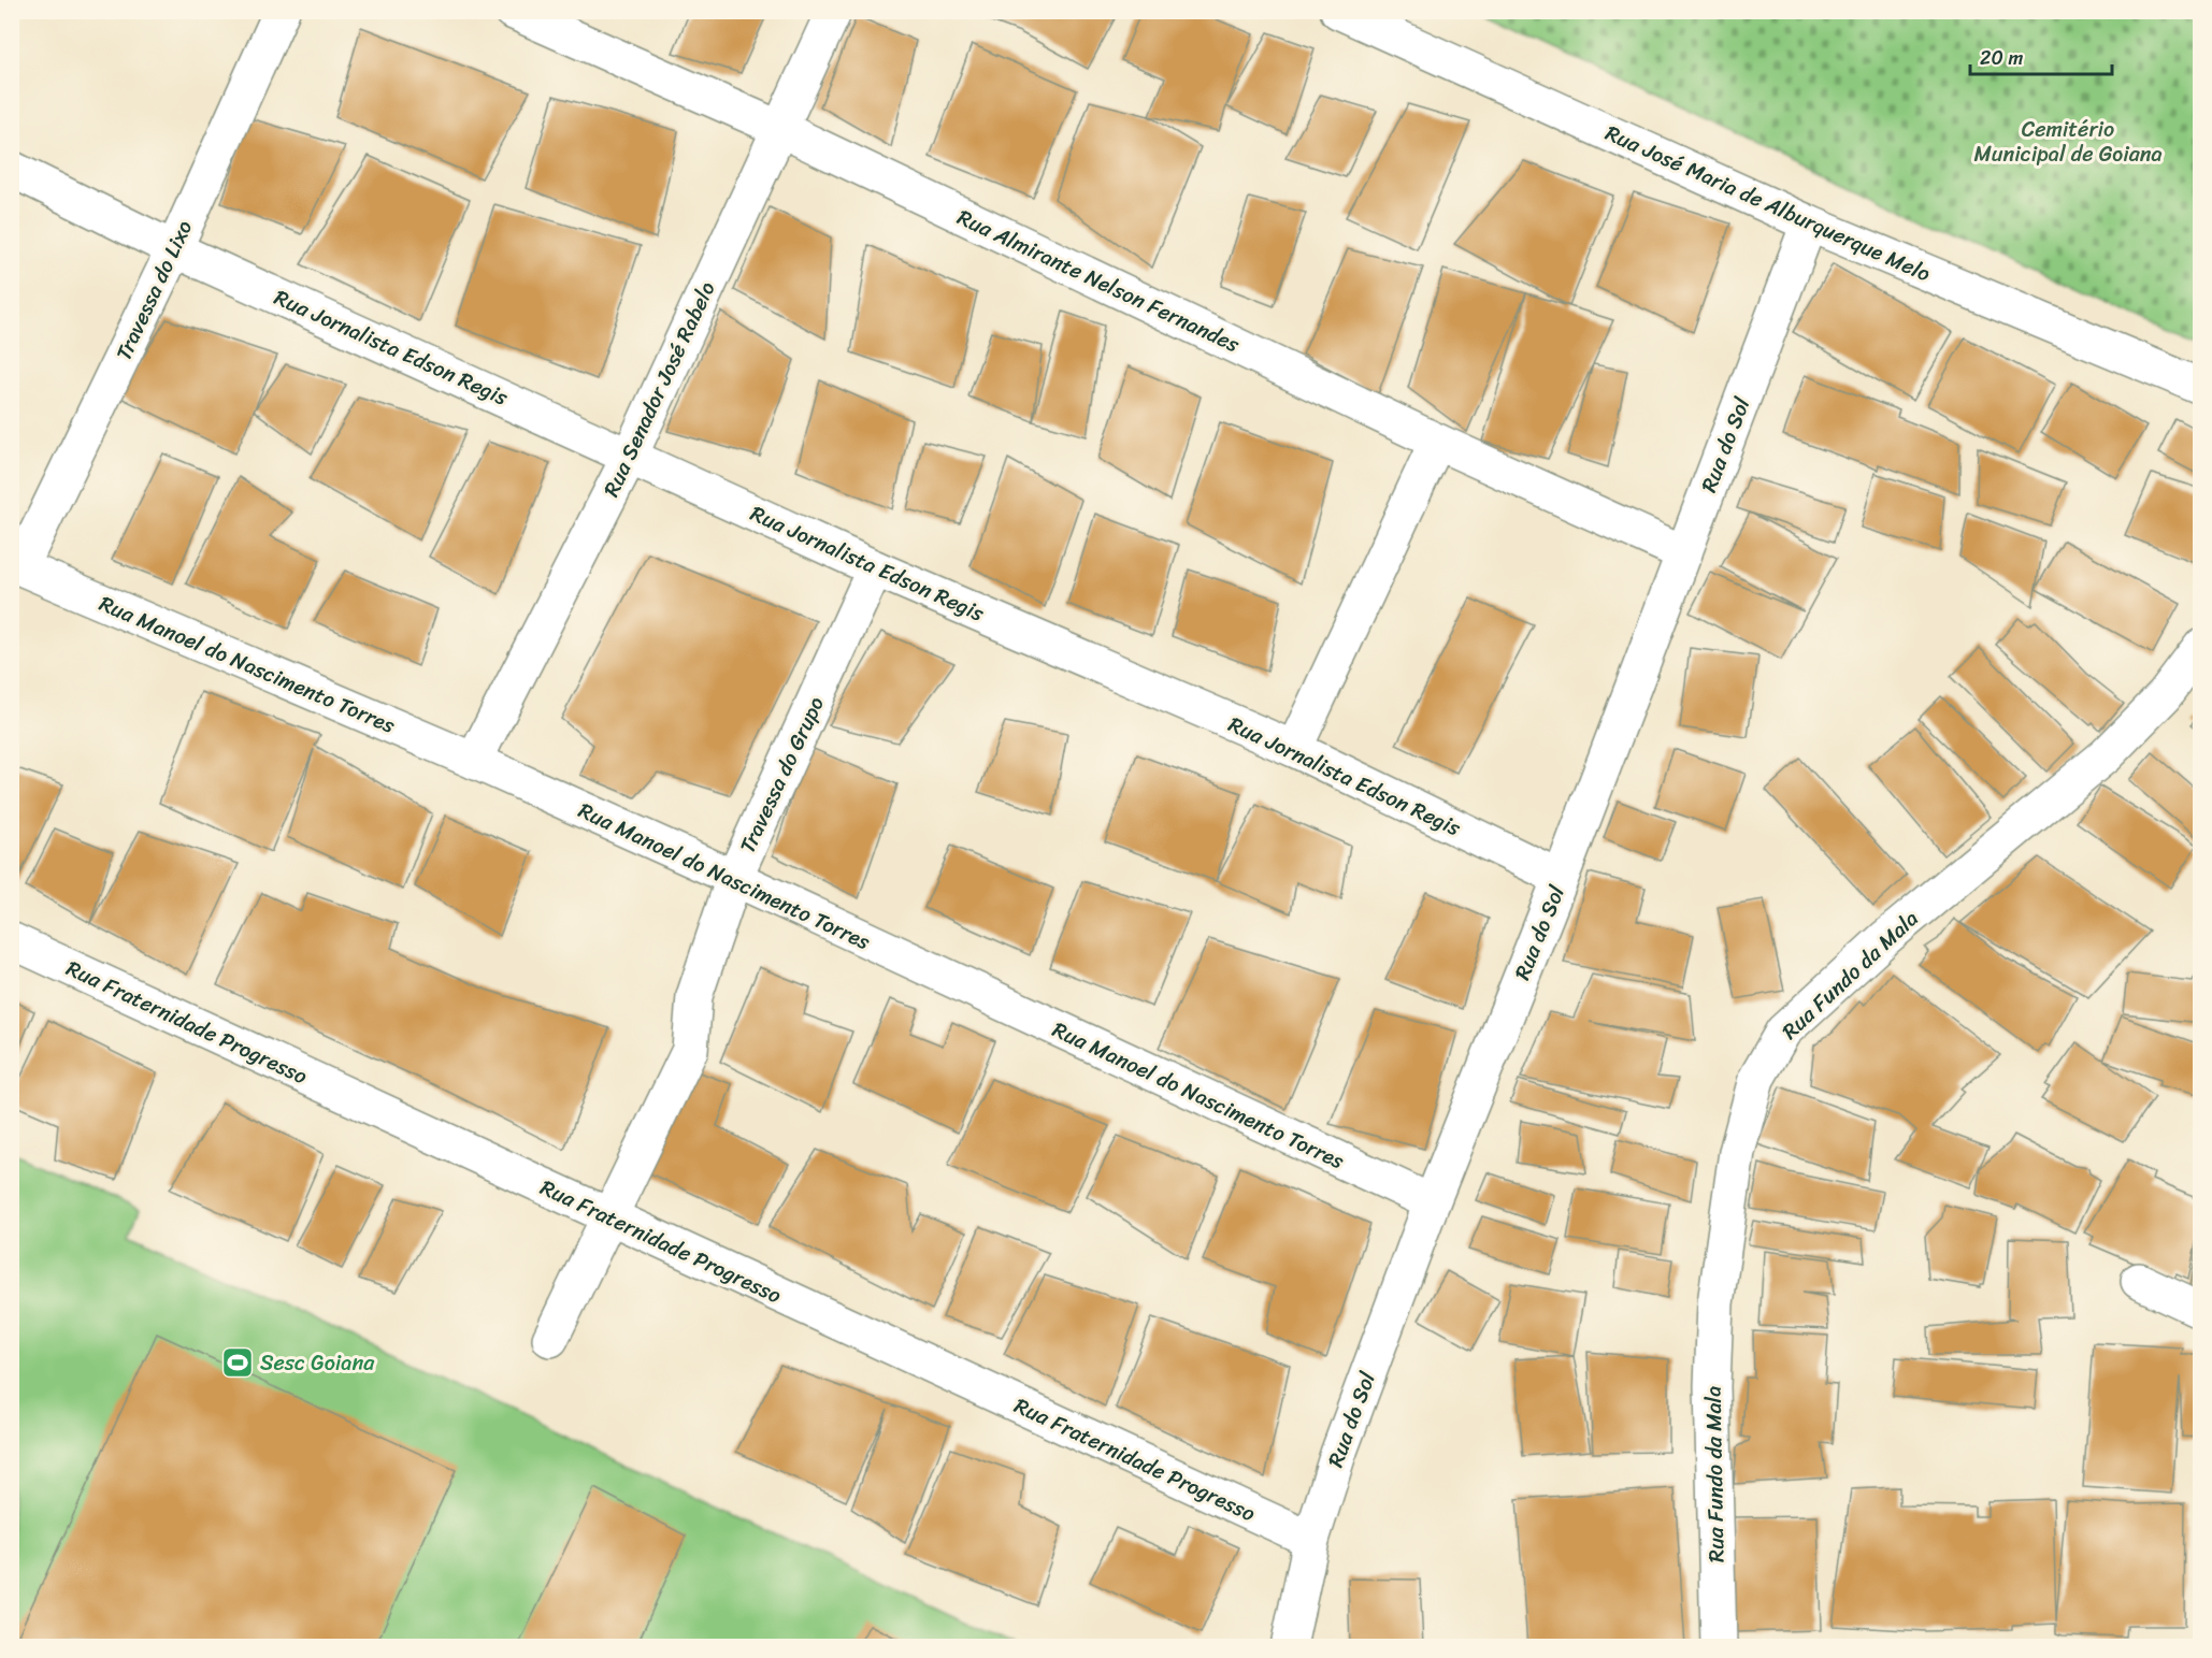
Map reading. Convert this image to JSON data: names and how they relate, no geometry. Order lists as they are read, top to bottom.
{
  "streets": {
    "street": [
      "Rua José Maria de Alburquerque Melo",
      "Rua Almirante Nelson Fernandes",
      "Travessa do Lixo",
      "Rua Jornalista Edson Regis",
      "Rua Senador José Rabelo",
      "Rua do Sol",
      "Rua Manoel do Nascimento Torres",
      "Travessa do Grupo",
      "Rua Fundo da Mala",
      "Rua Fraternidade Progresso"
    ]
  },
  "crossings": [
    ["Rua José Maria de Alburquerque Melo", "Rua do Sol"],
    ["Rua Almirante Nelson Fernandes", "Rua Senador José Rabelo"],
    ["Rua Almirante Nelson Fernandes", "Rua do Sol"],
    ["Travessa do Lixo", "Rua Jornalista Edson Regis"],
    ["Travessa do Lixo", "Rua Manoel do Nascimento Torres"],
    ["Rua Jornalista Edson Regis", "Rua Senador José Rabelo"],
    ["Rua Jornalista Edson Regis", "Rua do Sol"],
    ["Rua Jornalista Edson Regis", "Travessa do Grupo"],
    ["Rua Senador José Rabelo", "Rua Manoel do Nascimento Torres"],
    ["Rua do Sol", "Rua Manoel do Nascimento Torres"],
    ["Rua do Sol", "Rua Fraternidade Progresso"],
    ["Rua Manoel do Nascimento Torres", "Travessa do Grupo"],
    ["Travessa do Grupo", "Rua Fraternidade Progresso"]
  ],
  "parks": ["Cemitério Municipal de Goiana"],
  "places": {
    "sports": ["Sesc Goiana"]
  },
  "scale_bar": "20 m"
}
